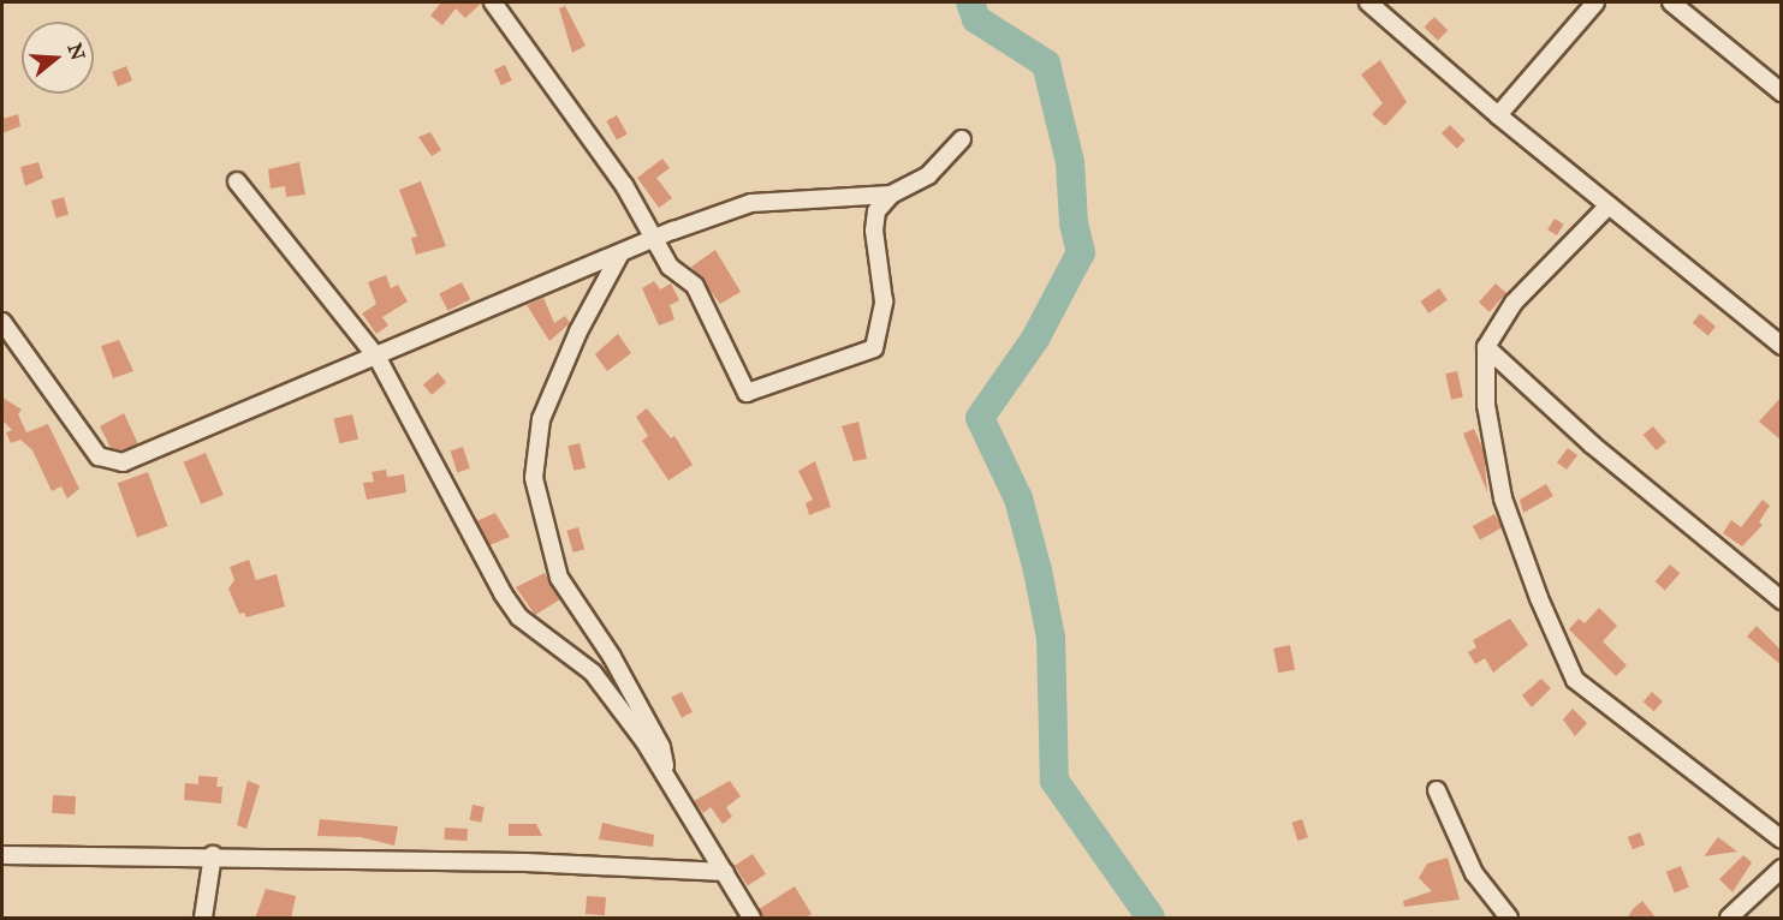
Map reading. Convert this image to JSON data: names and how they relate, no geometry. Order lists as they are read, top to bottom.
{
  "north": "right"
}
